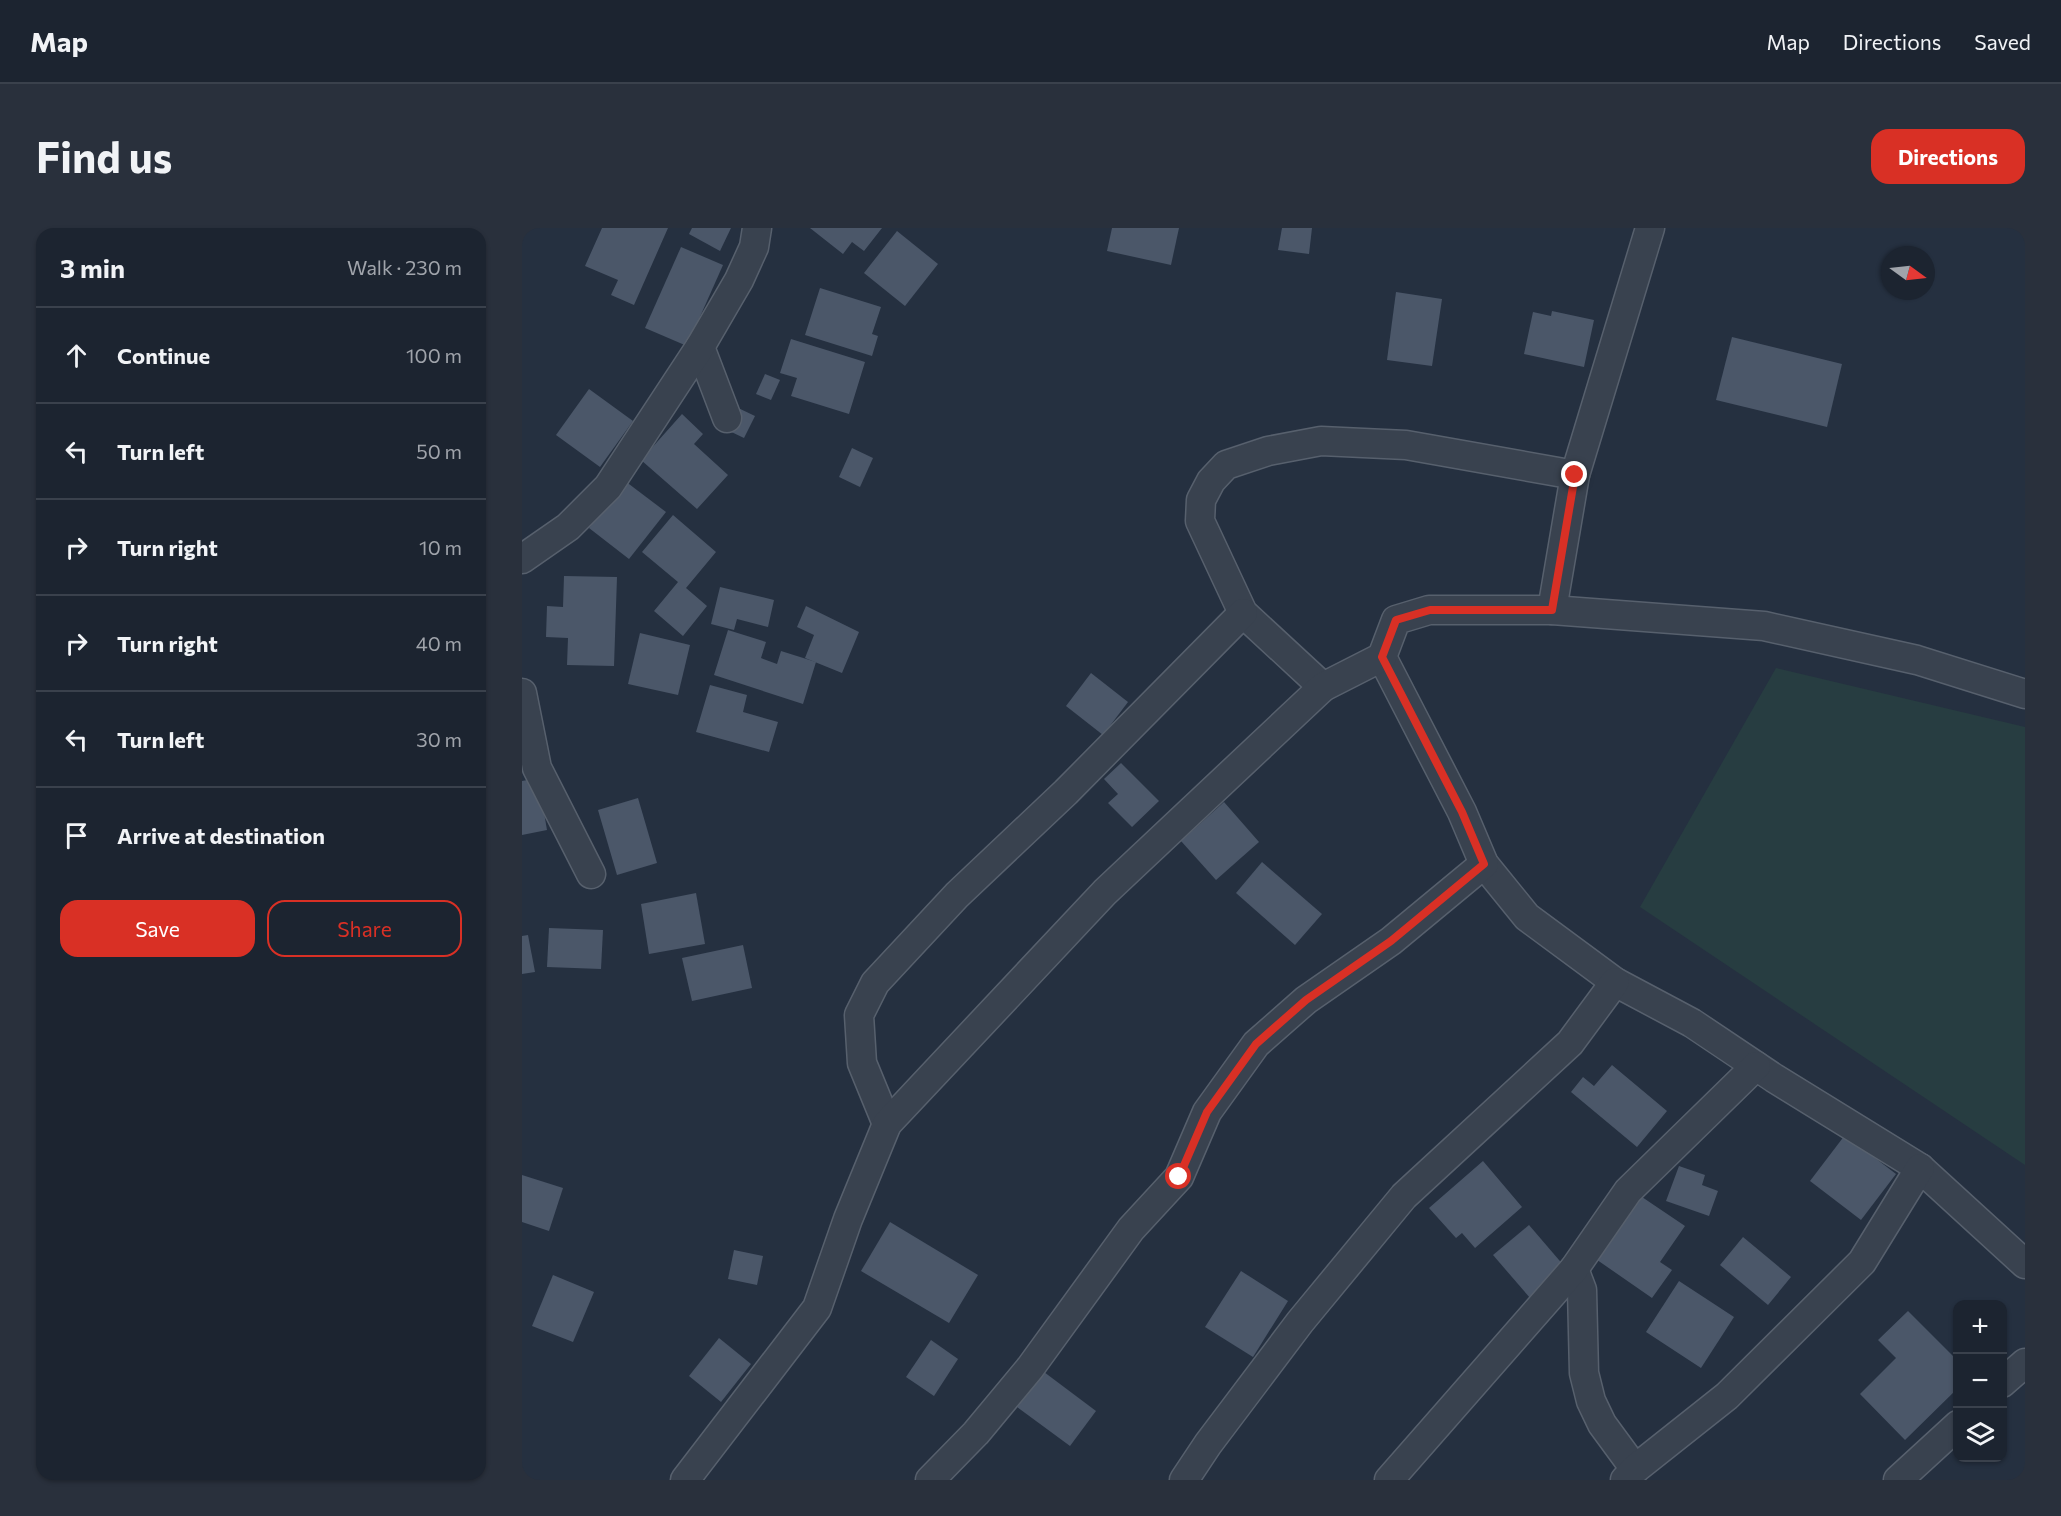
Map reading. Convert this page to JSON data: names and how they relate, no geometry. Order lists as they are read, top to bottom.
{
  "north": "right",
  "page": {
    "header": "Map",
    "nav": ["Map", "Directions", "Saved"],
    "buttons": [
      "Directions",
      ["Save", "Share"]
    ],
    "title": "Find us",
    "heading": ["3 min", "Walk · 230 m"],
    "list": [
      ["Continue", "100 m"],
      ["Turn left", "50 m"],
      ["Turn right", "10 m"],
      ["Turn right", "40 m"],
      ["Turn left", "30 m"],
      "Arrive at destination"
    ],
    "map_buttons": ["+", "−"]
  }
}
